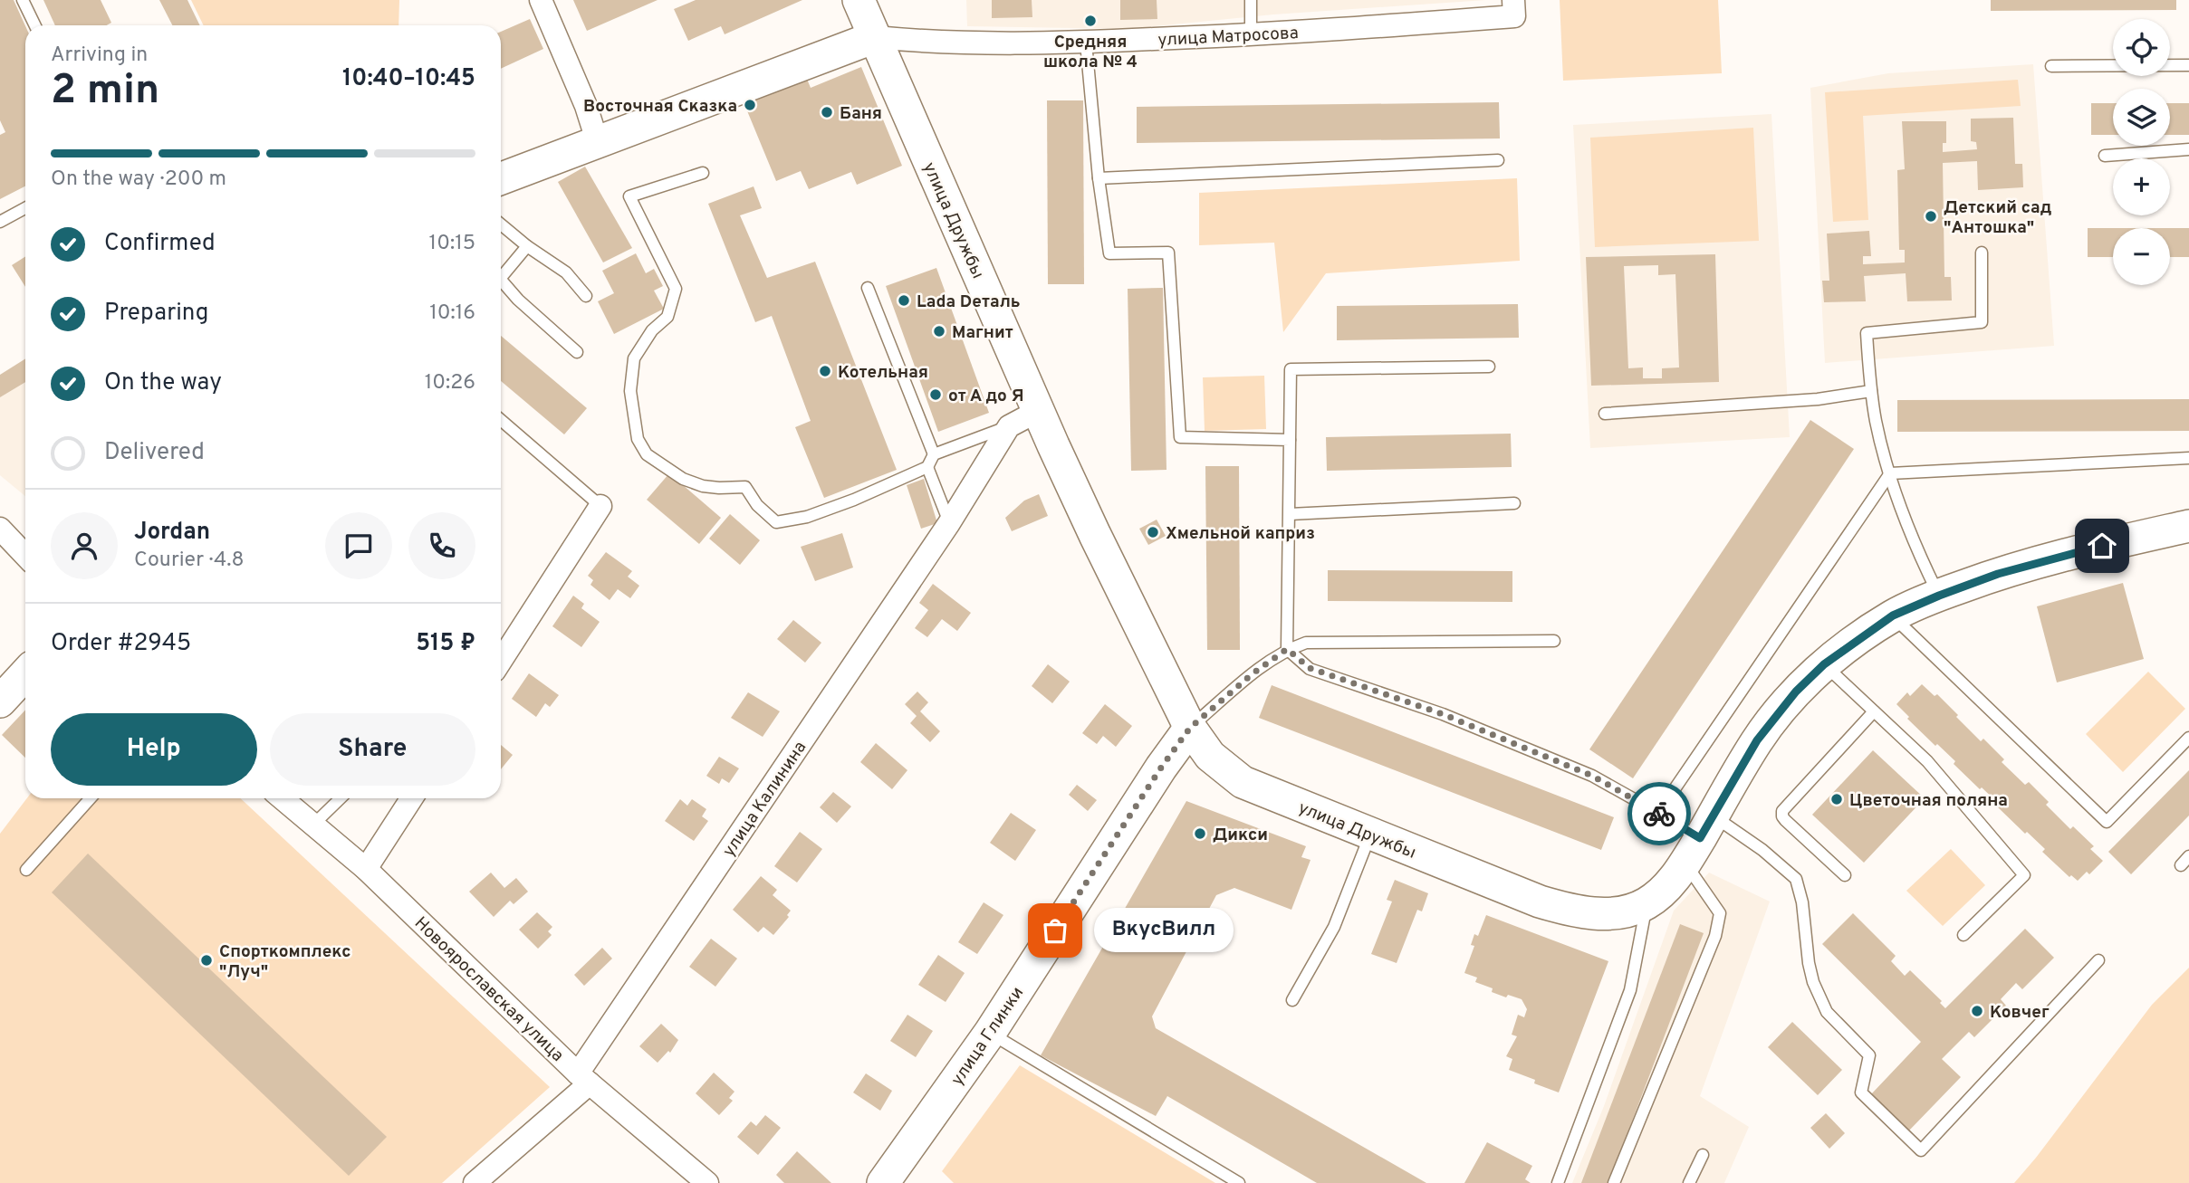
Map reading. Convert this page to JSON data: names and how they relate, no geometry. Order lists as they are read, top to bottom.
{
  "streets": {
    "street": [
      "улица Матросова",
      "улица Дружбы",
      "улица Калинина",
      "Новоярославская улица",
      "улица Глинки"
    ]
  },
  "crossings": [
    ["улица Матросова", "улица Дружбы"],
    ["улица Дружбы", "улица Глинки"],
    ["улица Калинина", "Новоярославская улица"]
  ],
  "places": [
    "Средняя школа № 4",
    "Восточная Сказка",
    "Баня",
    "Детский сад \"Антошка\"",
    "Lada Dеталь",
    "Магнит",
    "Котельная",
    "от А до Я",
    "Хмельной каприз",
    "Цветочная поляна",
    "Дикси",
    "ВкусВилл",
    "Спорткомплекс \"Луч\"",
    "Ковчег"
  ],
  "page": {
    "map_buttons": ["+", "−"],
    "heading": ["2 min", "Arriving in", "10:40–10:45"],
    "panel": [
      "Jordan",
      "Courier · 4.8",
      "Order #2945",
      "515 ₽"
    ],
    "bar": "On the way · 200 m",
    "list": [
      ["Confirmed", "10:15"],
      ["Preparing", "10:16"],
      ["On the way", "10:26"],
      "Delivered"
    ],
    "buttons": ["Help", "Share"],
    "bubble": "ВкусВилл"
  }
}
